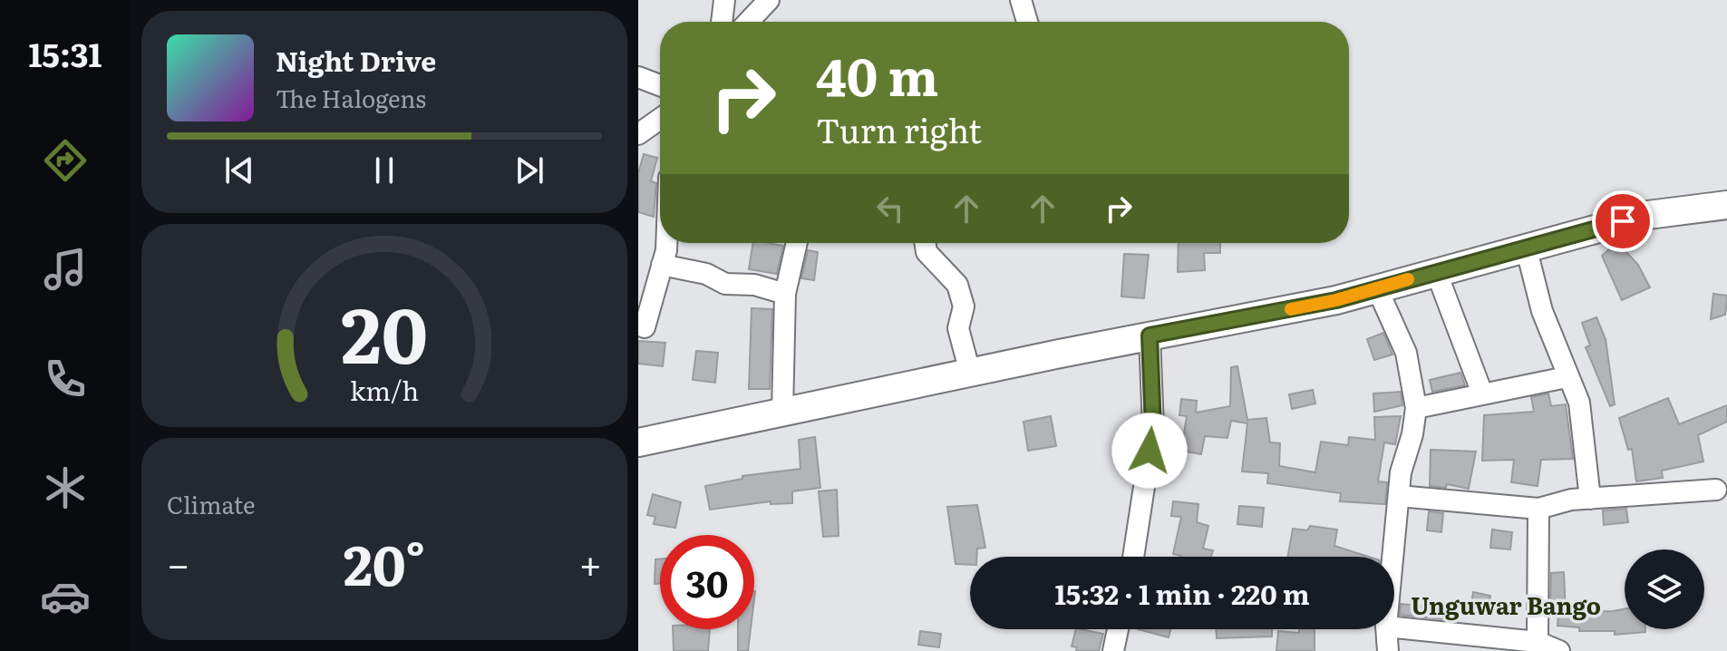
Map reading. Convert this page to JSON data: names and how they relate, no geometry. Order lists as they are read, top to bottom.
{
  "districts": ["Unguwar Bango"],
  "page": {
    "tabs": "15:31",
    "turn": ["40 m", "Turn right"],
    "song": ["Night Drive", "The Halogens"],
    "tile": "Climate",
    "heat": ["−", "20°", "+"],
    "limit": "30",
    "trip": "15:32 · 1 min · 220 m",
    "gauge": ["20", "km/h"]
  }
}
